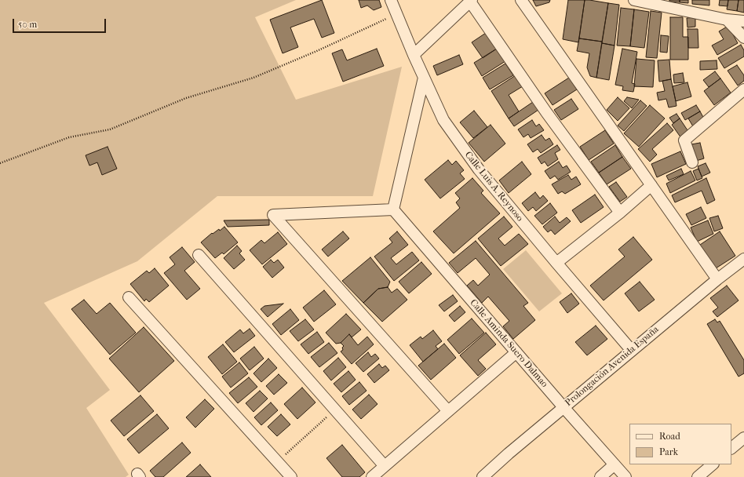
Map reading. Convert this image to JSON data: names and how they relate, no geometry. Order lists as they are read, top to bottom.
{
  "streets": {
    "street": ["Calle Luis A. Reynoso", "Calle Aminda Suero Dalmao", "Prolongación Avenida España"]
  },
  "crossings": [
    ["Calle Luis A. Reynoso", "Prolongación Avenida España"],
    ["Calle Aminda Suero Dalmao", "Prolongación Avenida España"]
  ],
  "legend": ["Road", "Park"],
  "scale_bar": "50 m"
}
